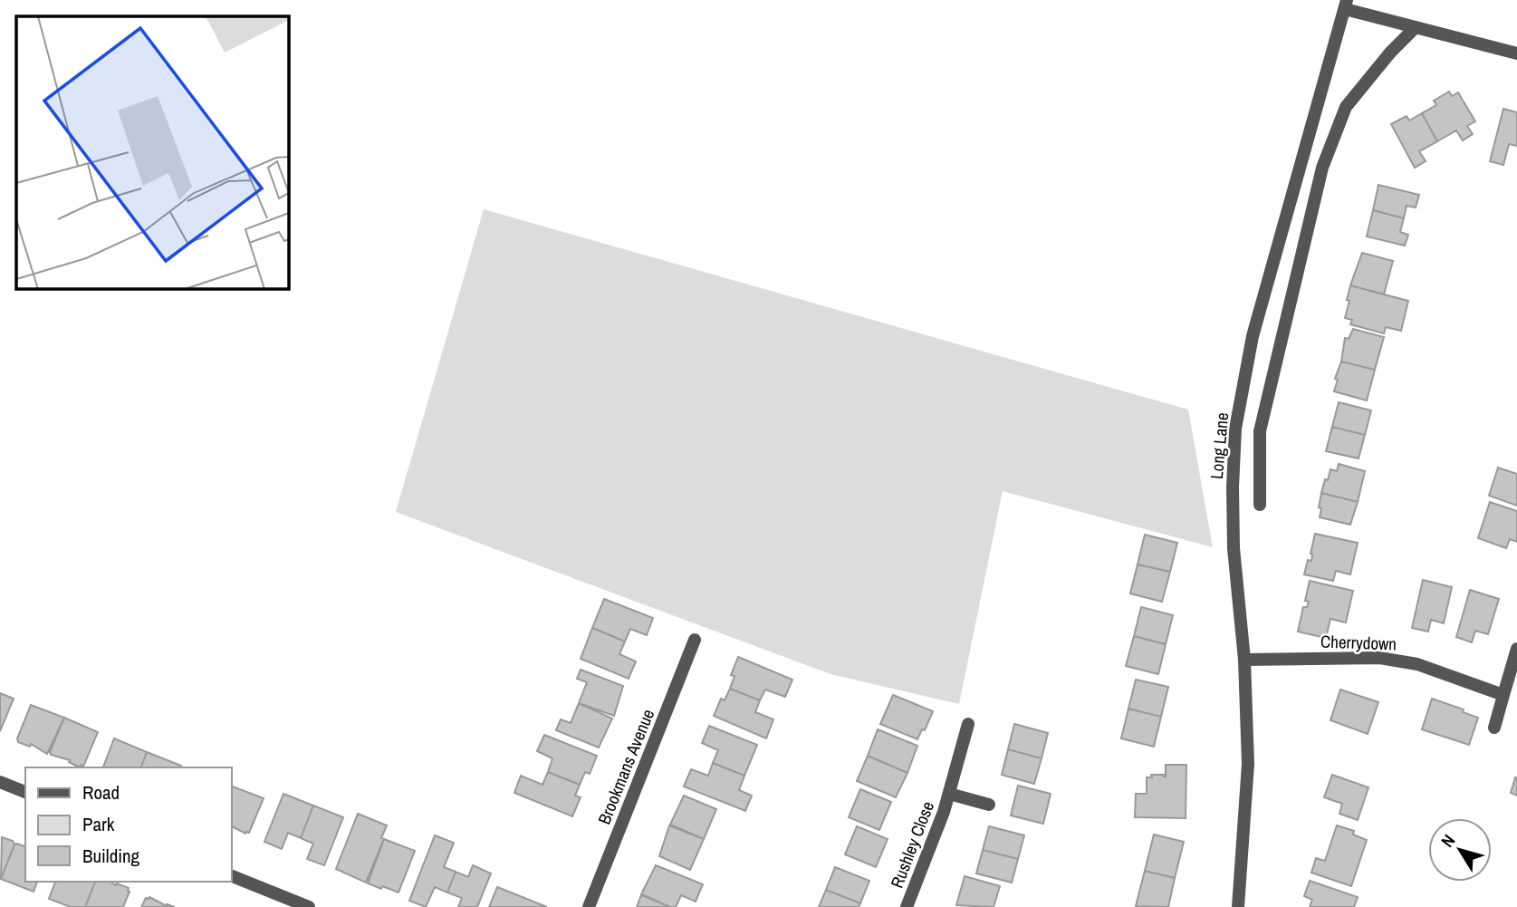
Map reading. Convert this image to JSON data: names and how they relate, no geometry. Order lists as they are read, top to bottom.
{
  "streets": {
    "street": [
      "Long Lane",
      "Cherrydown",
      "Brookmans Avenue",
      "Rushley Close"
    ]
  },
  "crossings": [
    ["Long Lane", "Cherrydown"]
  ],
  "legend": ["Road", "Park", "Building"],
  "north": "top left"
}
